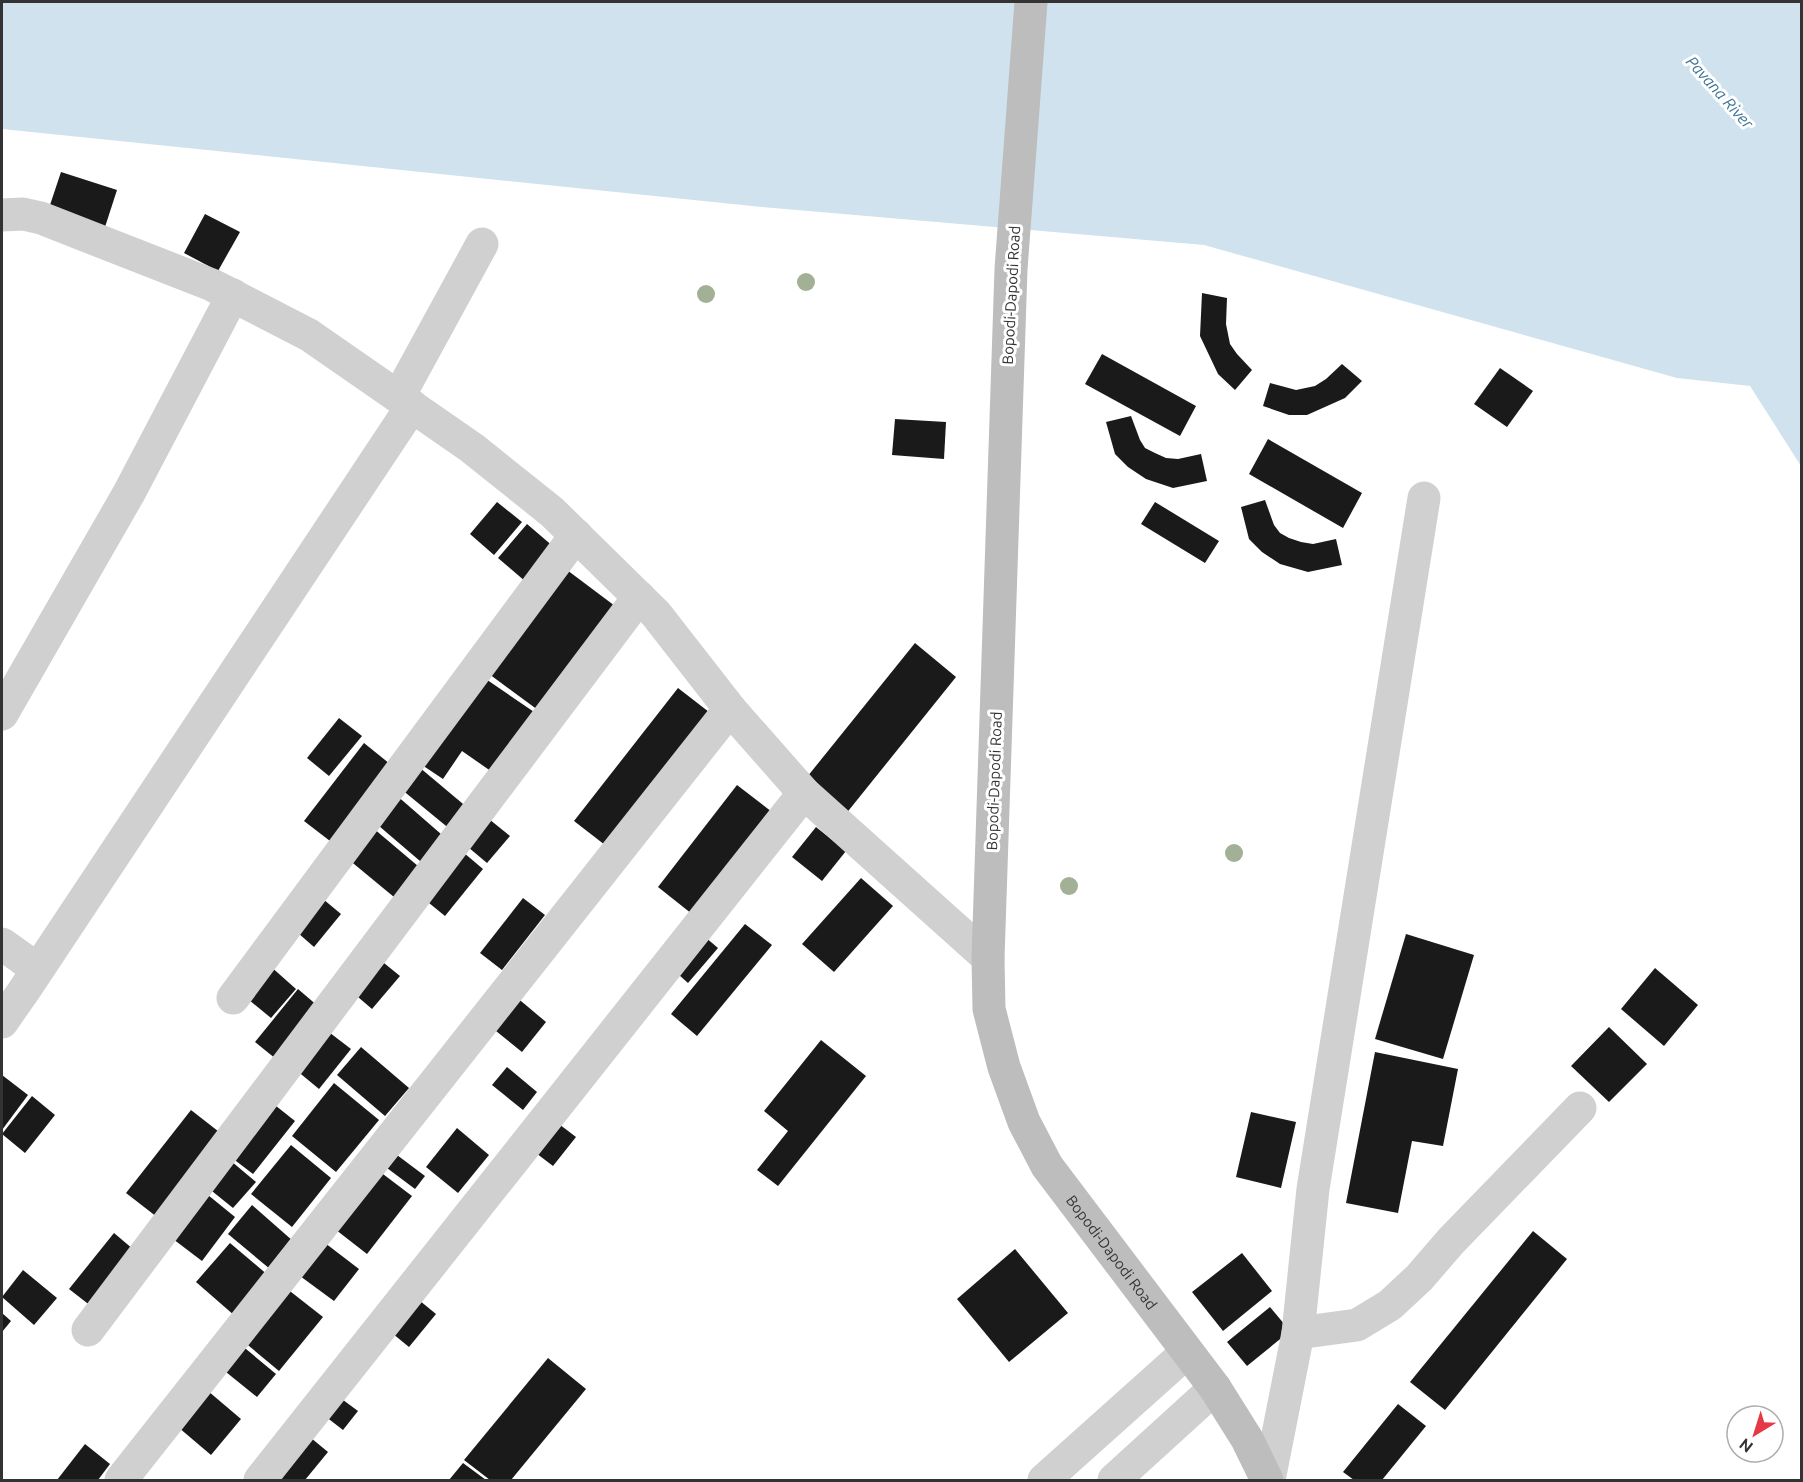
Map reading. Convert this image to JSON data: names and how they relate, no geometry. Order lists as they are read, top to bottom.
{
  "streets": {
    "street": ["Bopodi-Dapodi Road"]
  },
  "water": ["Pavana River"],
  "north": "bottom left"
}
